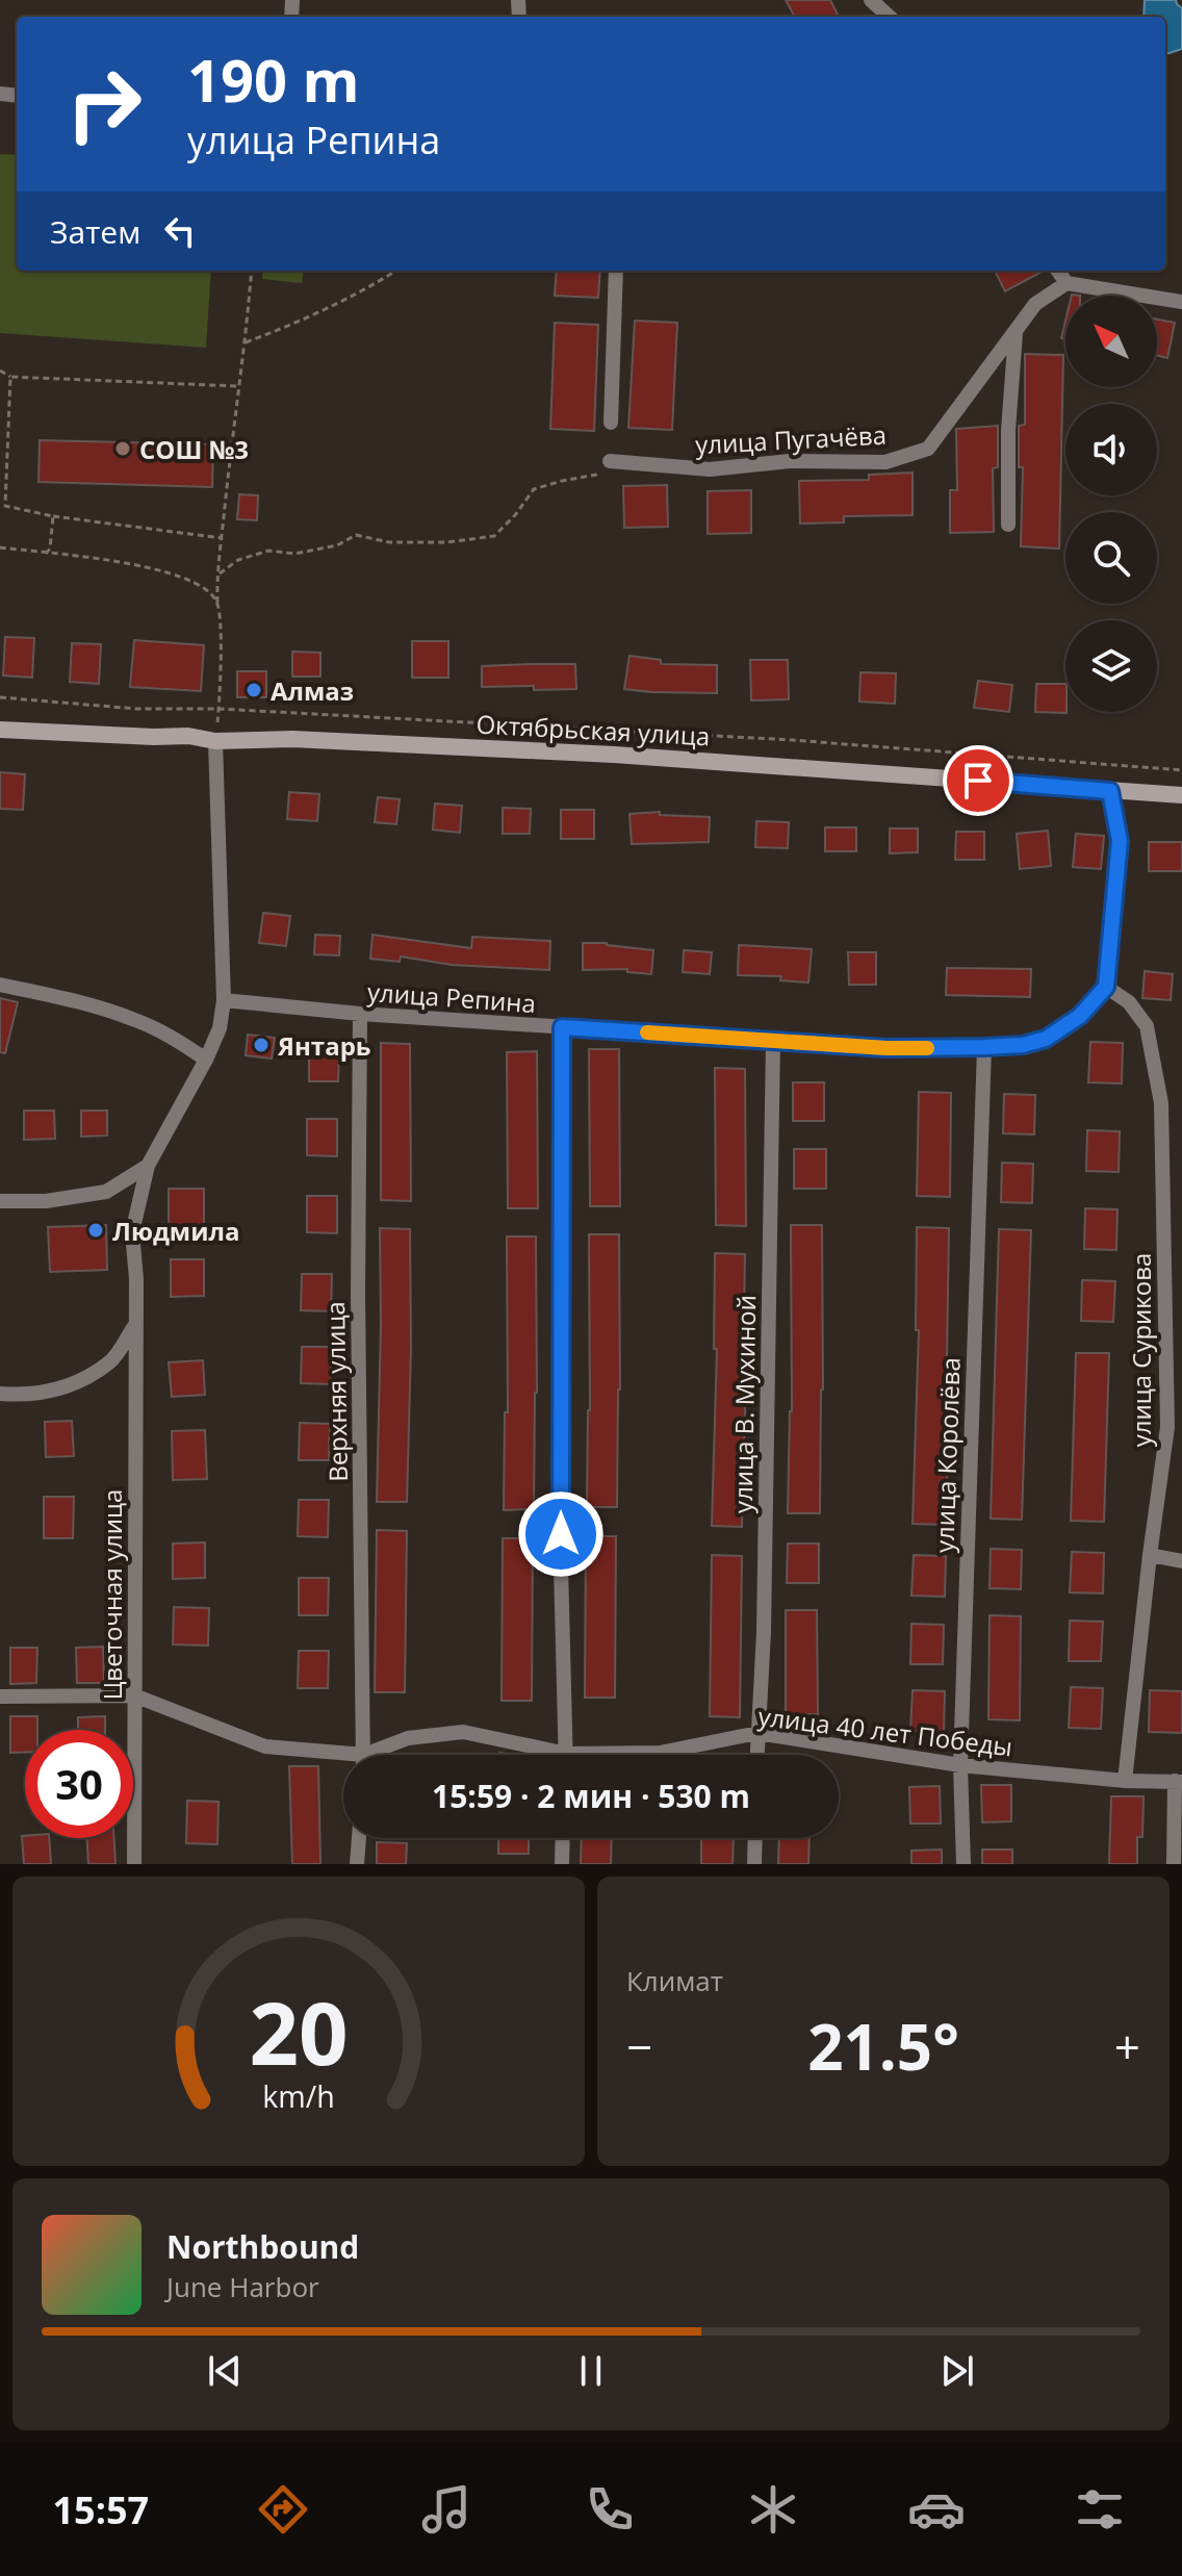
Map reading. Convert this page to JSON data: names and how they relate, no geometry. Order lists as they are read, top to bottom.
{
  "streets": {
    "main road": ["Октябрьская улица"],
    "street": [
      "улица Пугачёва",
      "улица Репина",
      "улица Сурикова",
      "Верхняя улица",
      "улица В. Мухиной",
      "улица Королёва",
      "Цветочная улица",
      "улица 40 лет Победы"
    ]
  },
  "crossings": [
    ["улица Репина", "улица Сурикова"],
    ["улица Репина", "Верхняя улица"],
    ["улица Репина", "улица В. Мухиной"],
    ["улица Репина", "улица Королёва"],
    ["улица Сурикова", "улица 40 лет Победы"],
    ["улица В. Мухиной", "улица 40 лет Победы"],
    ["улица Королёва", "улица 40 лет Победы"],
    ["Цветочная улица", "улица 40 лет Победы"]
  ],
  "places": [
    "СОШ №3",
    "Алмаз",
    "Янтарь",
    "Людмила"
  ],
  "north": "top left",
  "page": {
    "turn": ["190 m", "улица Репина"],
    "then": "Затем",
    "limit": "30",
    "trip": "15:59 · 2 мин · 530 m",
    "tile": "Климат",
    "heat": ["−", "21.5°", "+"],
    "song": ["Northbound", "June Harbor"],
    "tabs": "15:57",
    "gauge": ["20", "km/h"]
  }
}
